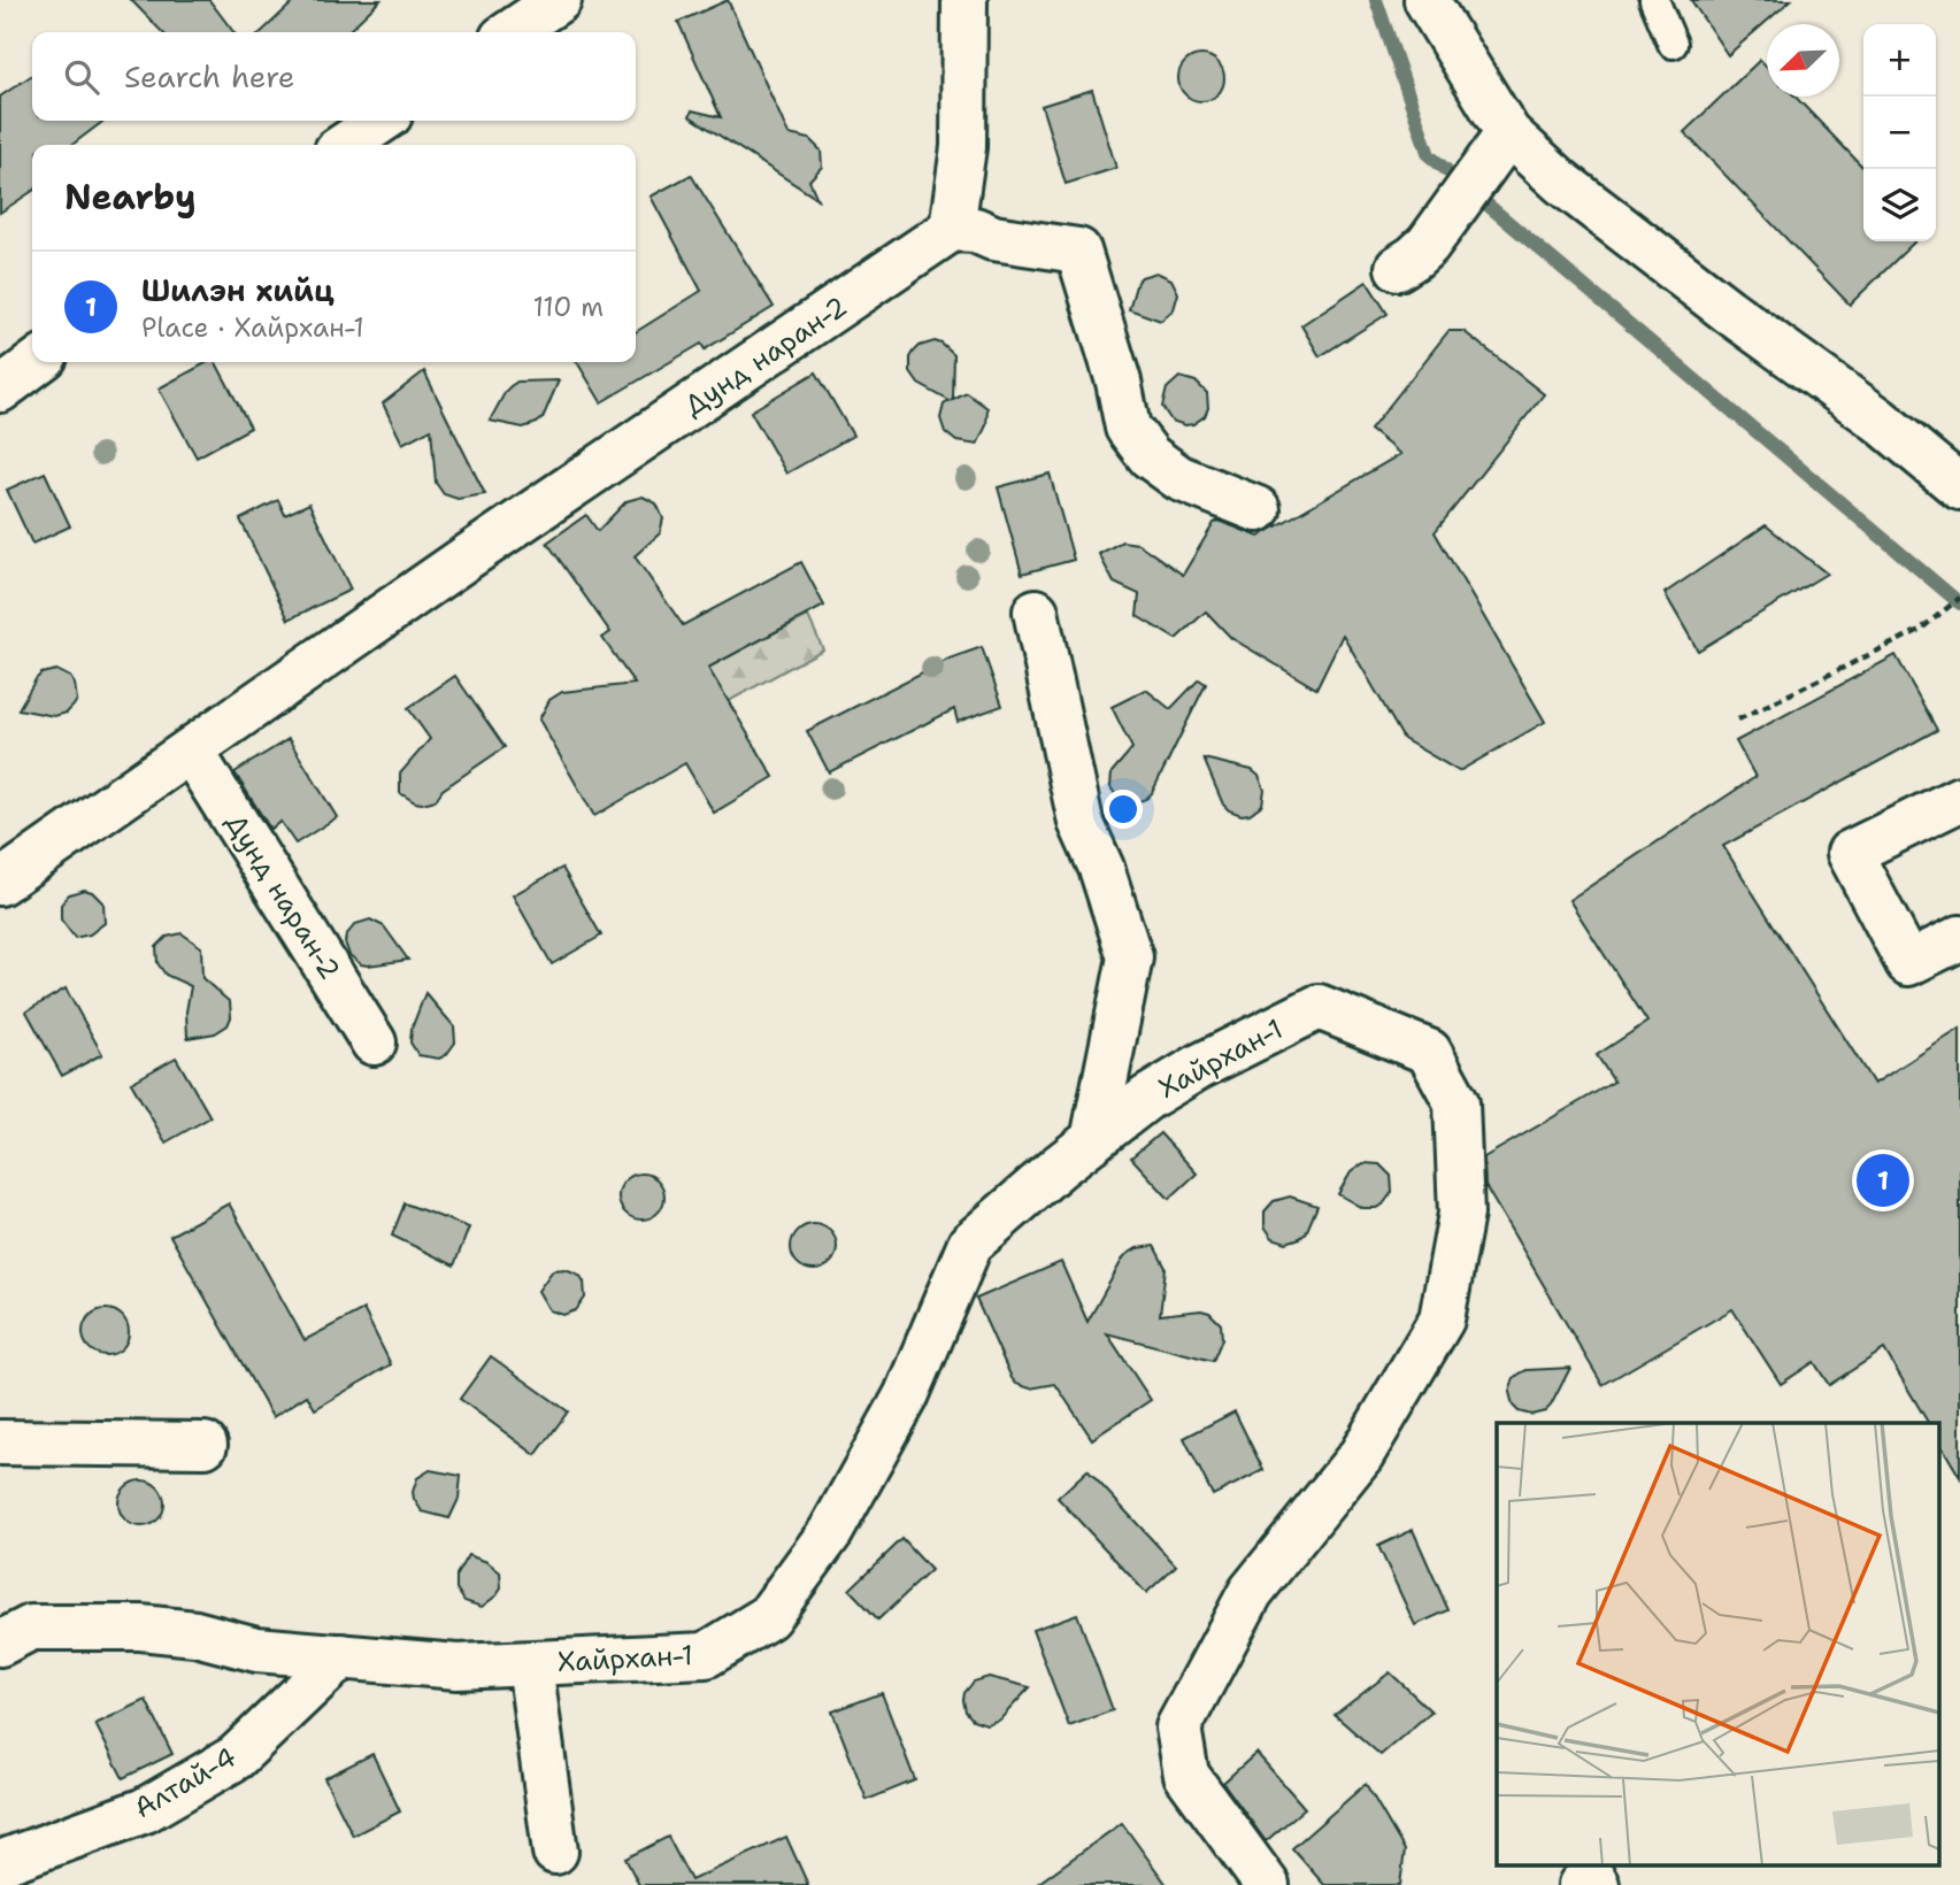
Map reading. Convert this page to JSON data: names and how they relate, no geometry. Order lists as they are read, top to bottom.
{
  "streets": {
    "street": ["Дунд наран-2", "Хайрхан-1", "Алтай-4"]
  },
  "crossings": [
    ["Хайрхан-1", "Алтай-4"]
  ],
  "north": "bottom left",
  "page": {
    "map_buttons": ["+", "−"],
    "search": "Search here",
    "heading": "Nearby",
    "list": [
      {
        "mark": "1",
        "name": "Шилэн хийц",
        "note": "Place · Хайрхан-1",
        "value": "110 m"
      }
    ],
    "pins": "1"
  }
}
